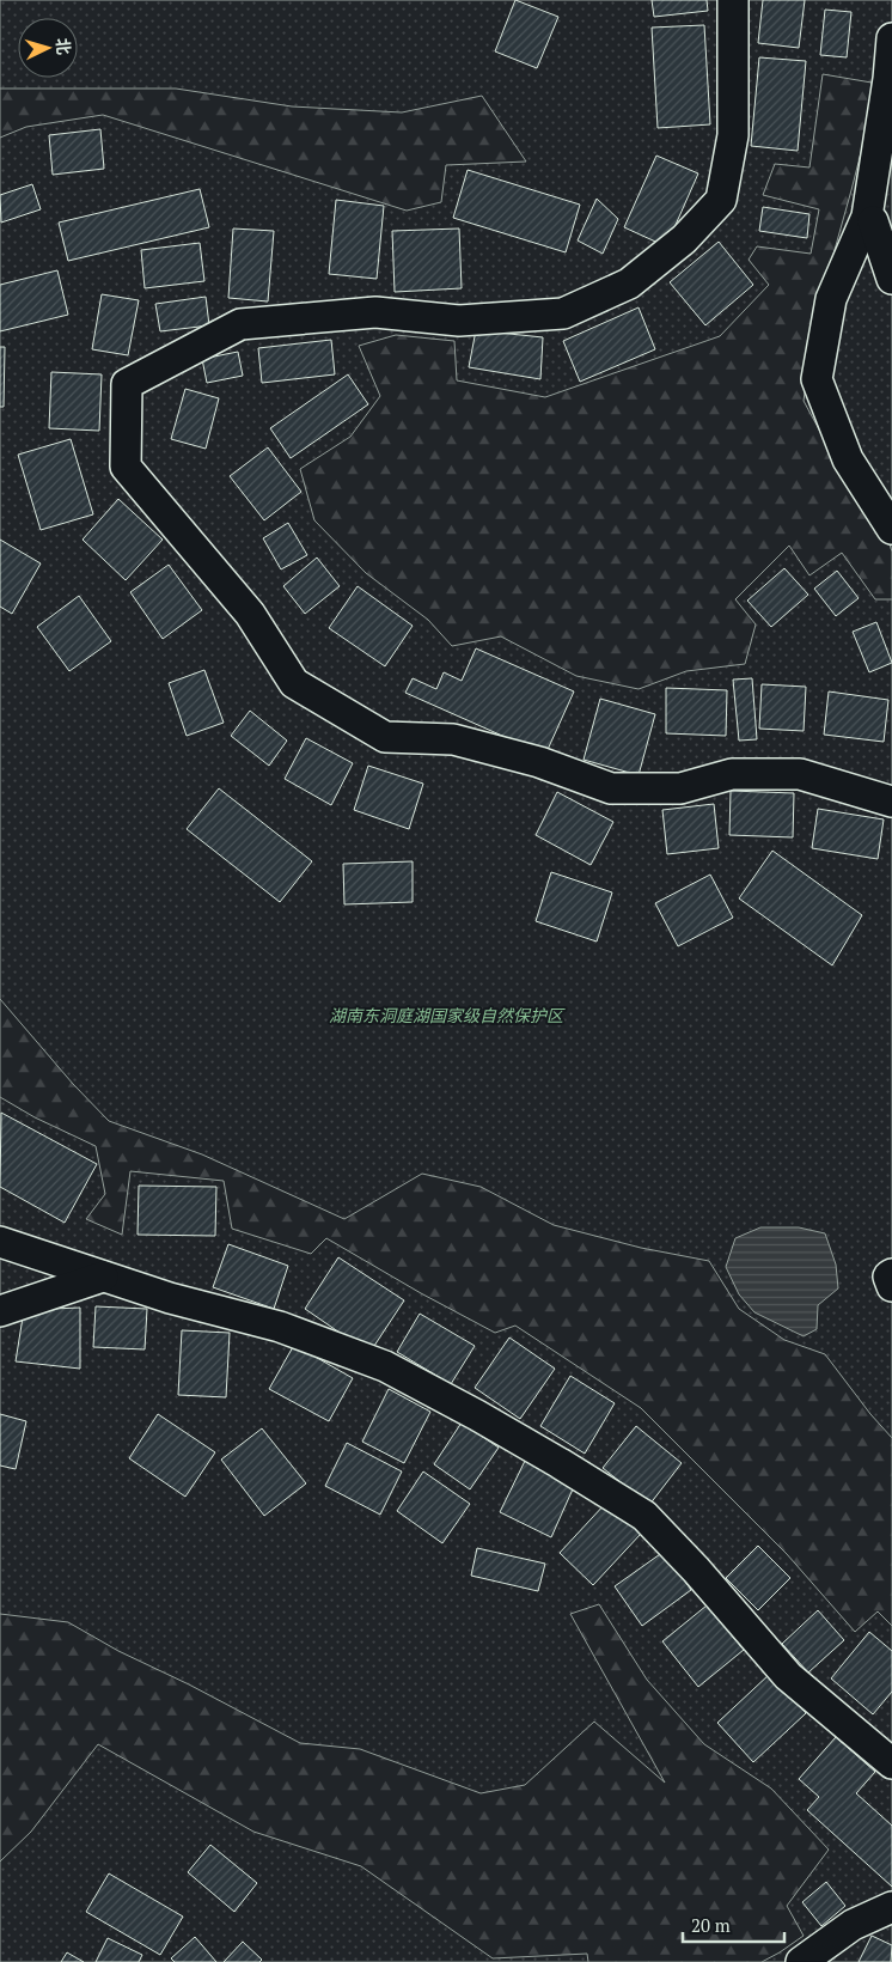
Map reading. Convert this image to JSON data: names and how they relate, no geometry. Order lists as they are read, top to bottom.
{
  "parks": ["湖南东洞庭湖国家级自然保护区"],
  "scale_bar": "20 m",
  "north": "right"
}
